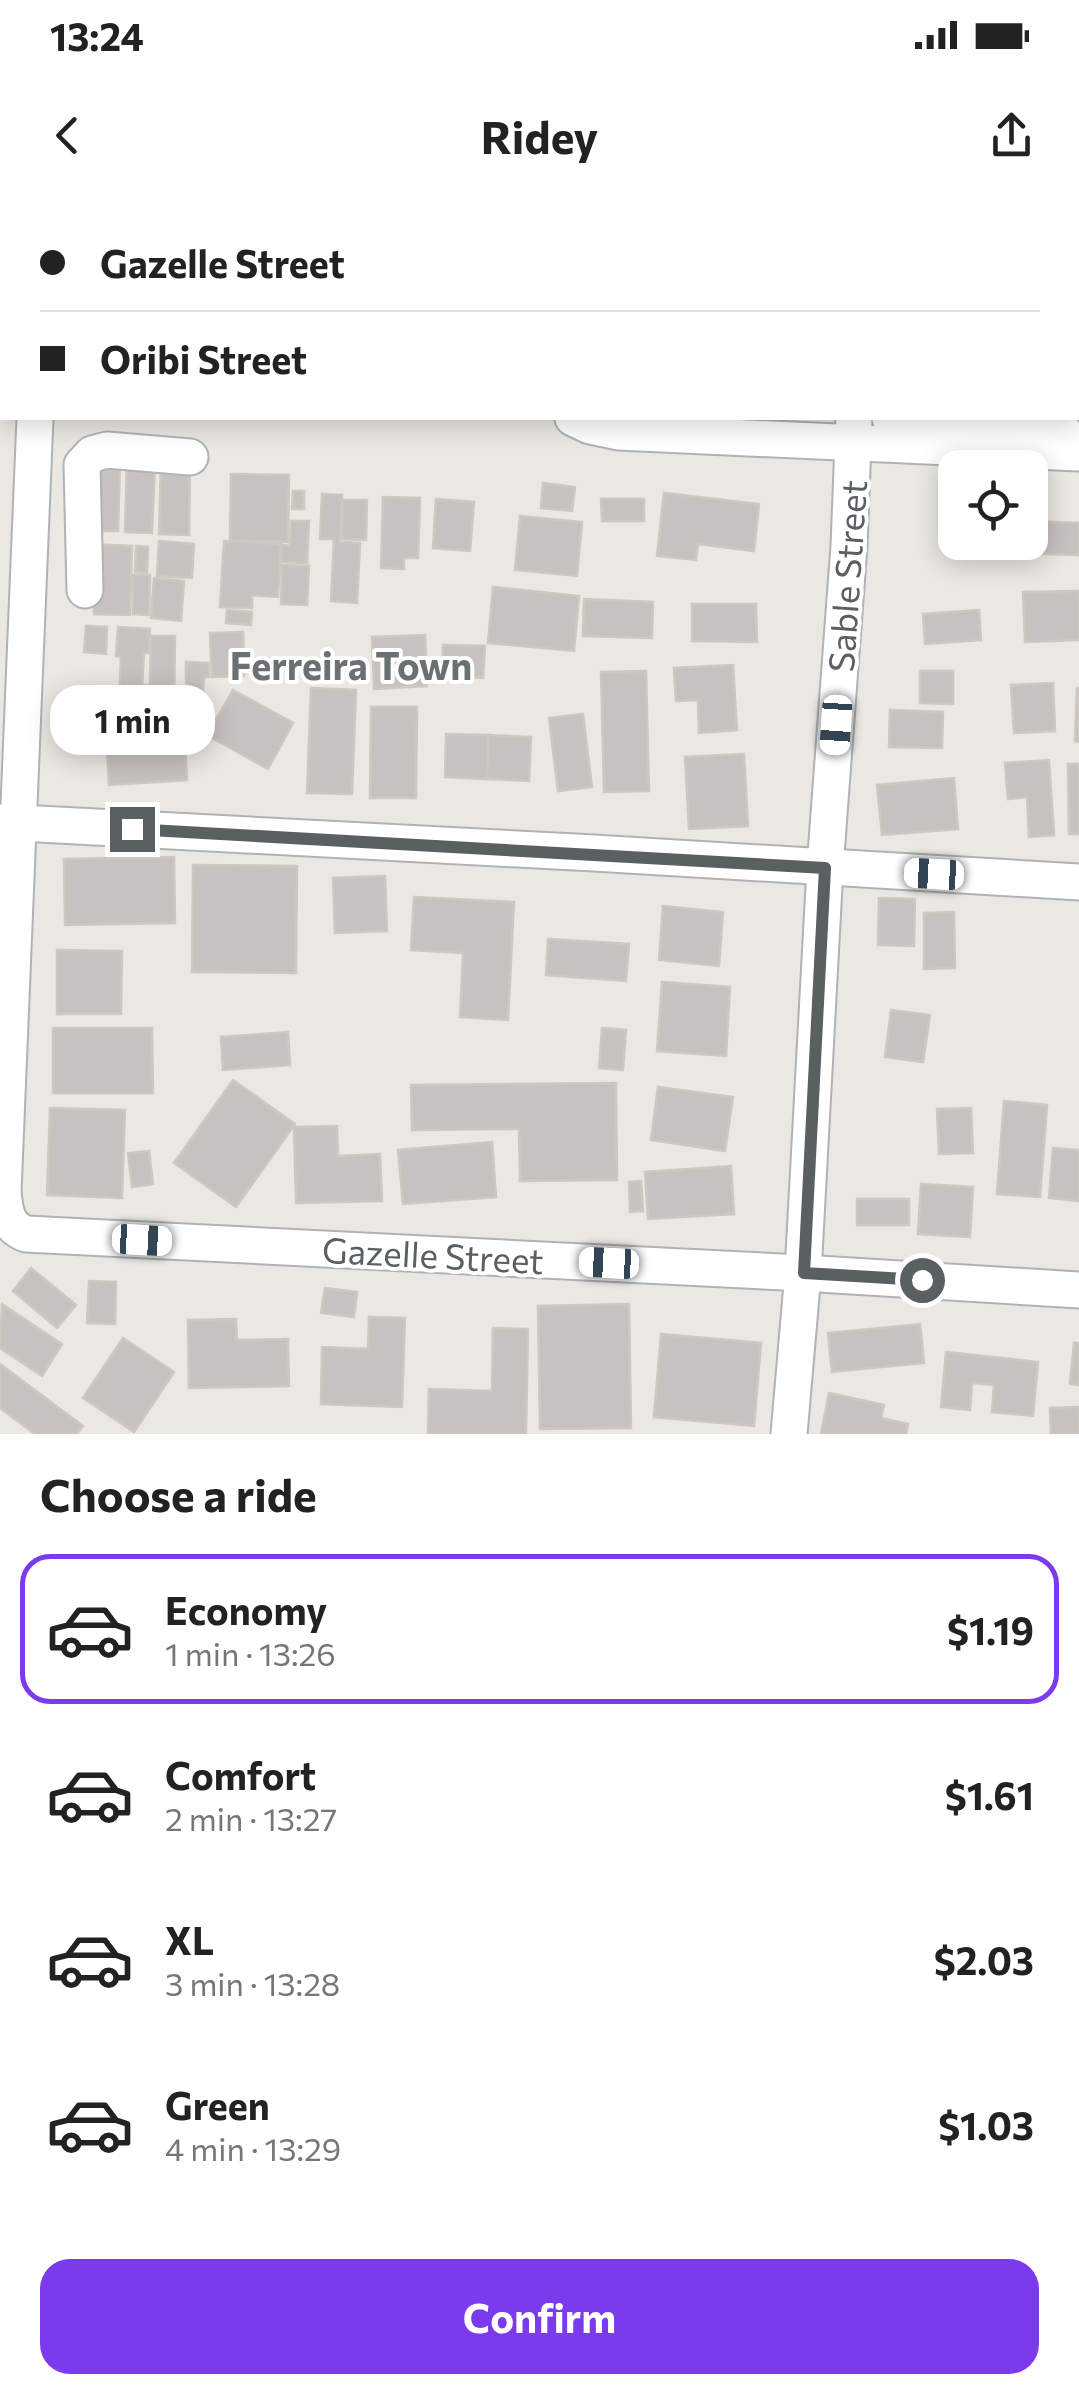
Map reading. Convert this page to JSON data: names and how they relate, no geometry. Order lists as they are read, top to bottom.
{
  "streets": {
    "street": ["Sable Street", "Gazelle Street"]
  },
  "crossings": [
    ["Sable Street", "Gazelle Street"]
  ],
  "districts": ["Ferreira Town"],
  "page": {
    "status": "13:24",
    "header": "Ridey",
    "banner": ["Gazelle Street", "Oribi Street"],
    "bubble": "1 min",
    "heading": "Choose a ride",
    "list": [
      {
        "name": "Economy",
        "note": "1 min · 13:26",
        "value": "$1.19"
      },
      {
        "name": "Comfort",
        "note": "2 min · 13:27",
        "value": "$1.61"
      },
      {
        "name": "XL",
        "note": "3 min · 13:28",
        "value": "$2.03"
      },
      {
        "name": "Green",
        "note": "4 min · 13:29",
        "value": "$1.03"
      }
    ],
    "buttons": "Confirm"
  }
}
